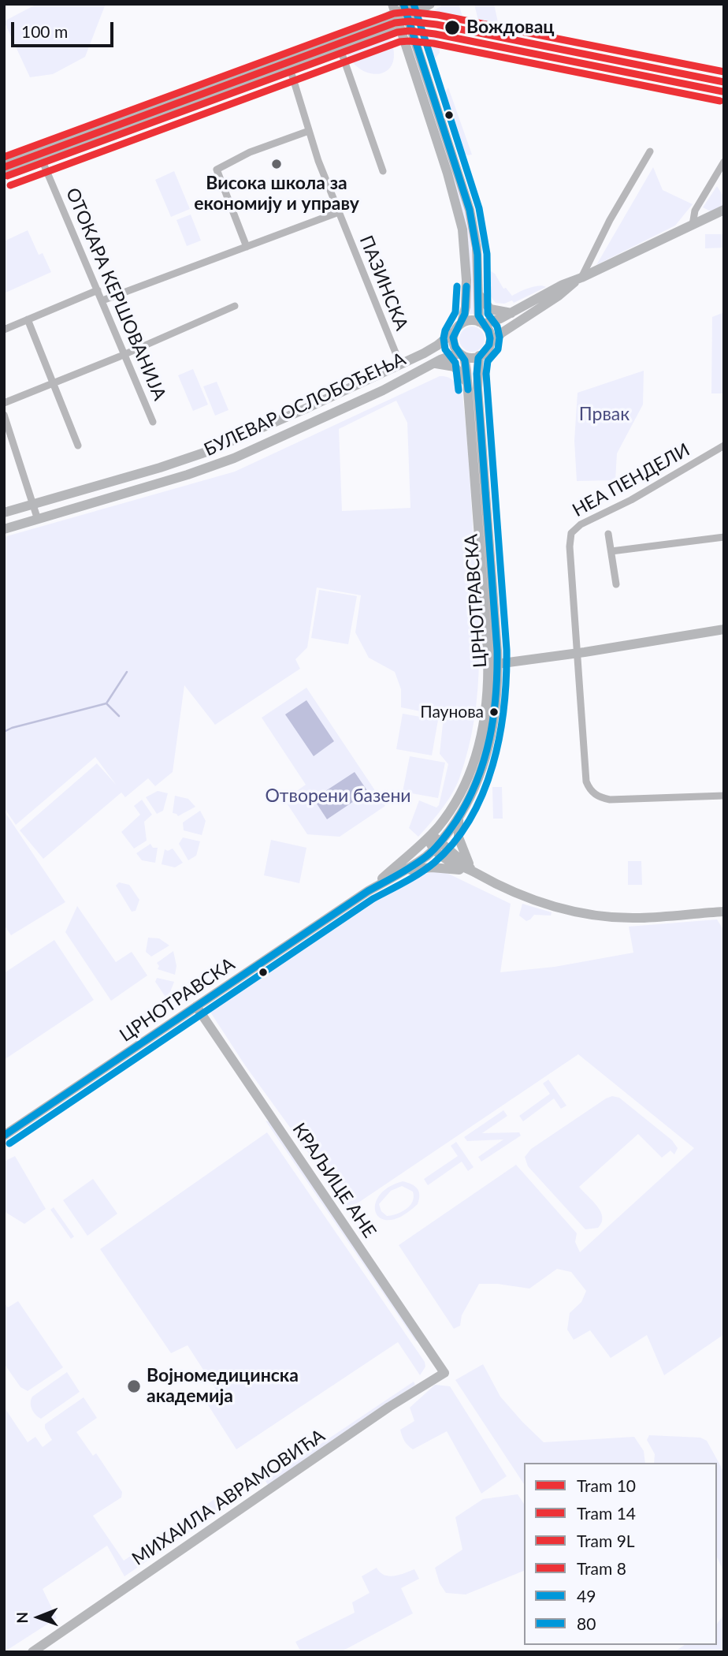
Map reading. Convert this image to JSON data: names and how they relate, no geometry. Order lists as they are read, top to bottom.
{
  "streets": {
    "main road": [
      "БУЛЕВАР ОСЛОБОЂЕЊА",
      "ЦРНОТРАВСКА",
      "КРАЉИЦЕ АНЕ",
      "МИХАИЛА АВРАМОВИЋА"
    ],
    "street": ["ПАЗИНСКА", "ОТОКАРА КЕРШОВАНИЈА", "НЕА ПЕНДЕЛИ"]
  },
  "crossings": [
    ["ПАЗИНСКА", "БУЛЕВАР ОСЛОБОЂЕЊА"],
    ["БУЛЕВАР ОСЛОБОЂЕЊА", "ЦРНОТРАВСКА"],
    ["ЦРНОТРАВСКА", "КРАЉИЦЕ АНЕ"],
    ["КРАЉИЦЕ АНЕ", "МИХАИЛА АВРАМОВИЋА"]
  ],
  "parks": ["Првак", "Отворени базени"],
  "places": [
    "Вождовац",
    "Висока школа за економију и управу",
    "Паунова",
    "Војномедицинска академија"
  ],
  "lines": [
    "transit line 49",
    "transit line 80",
    "tram line 9L",
    "tram line 10",
    "tram line 14",
    "tram line 8"
  ],
  "legend": [
    "Tram 10",
    "Tram 14",
    "Tram 9L",
    "Tram 8",
    "49",
    "80"
  ],
  "scale_bar": "100 m",
  "north": "left"
}
